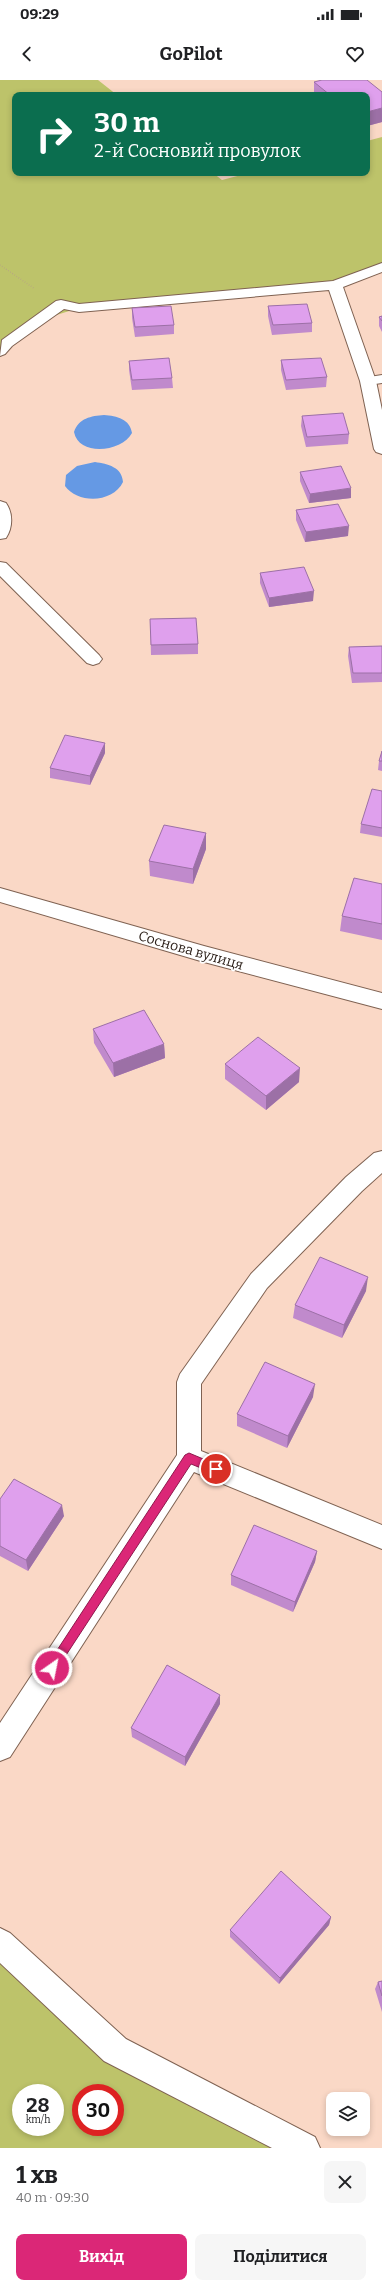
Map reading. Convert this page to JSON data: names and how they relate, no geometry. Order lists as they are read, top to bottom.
{
  "streets": {
    "street": ["Соснова вулиця"]
  },
  "page": {
    "status": "09:29",
    "header": "GoPilot",
    "turn": ["30 m", "2-й Сосновий провулок"],
    "speed": "28 km/h",
    "limit": "30",
    "heading": ["1 хв", "40 m · 09:30"],
    "buttons": ["Вихід", "Поділитися"]
  }
}
